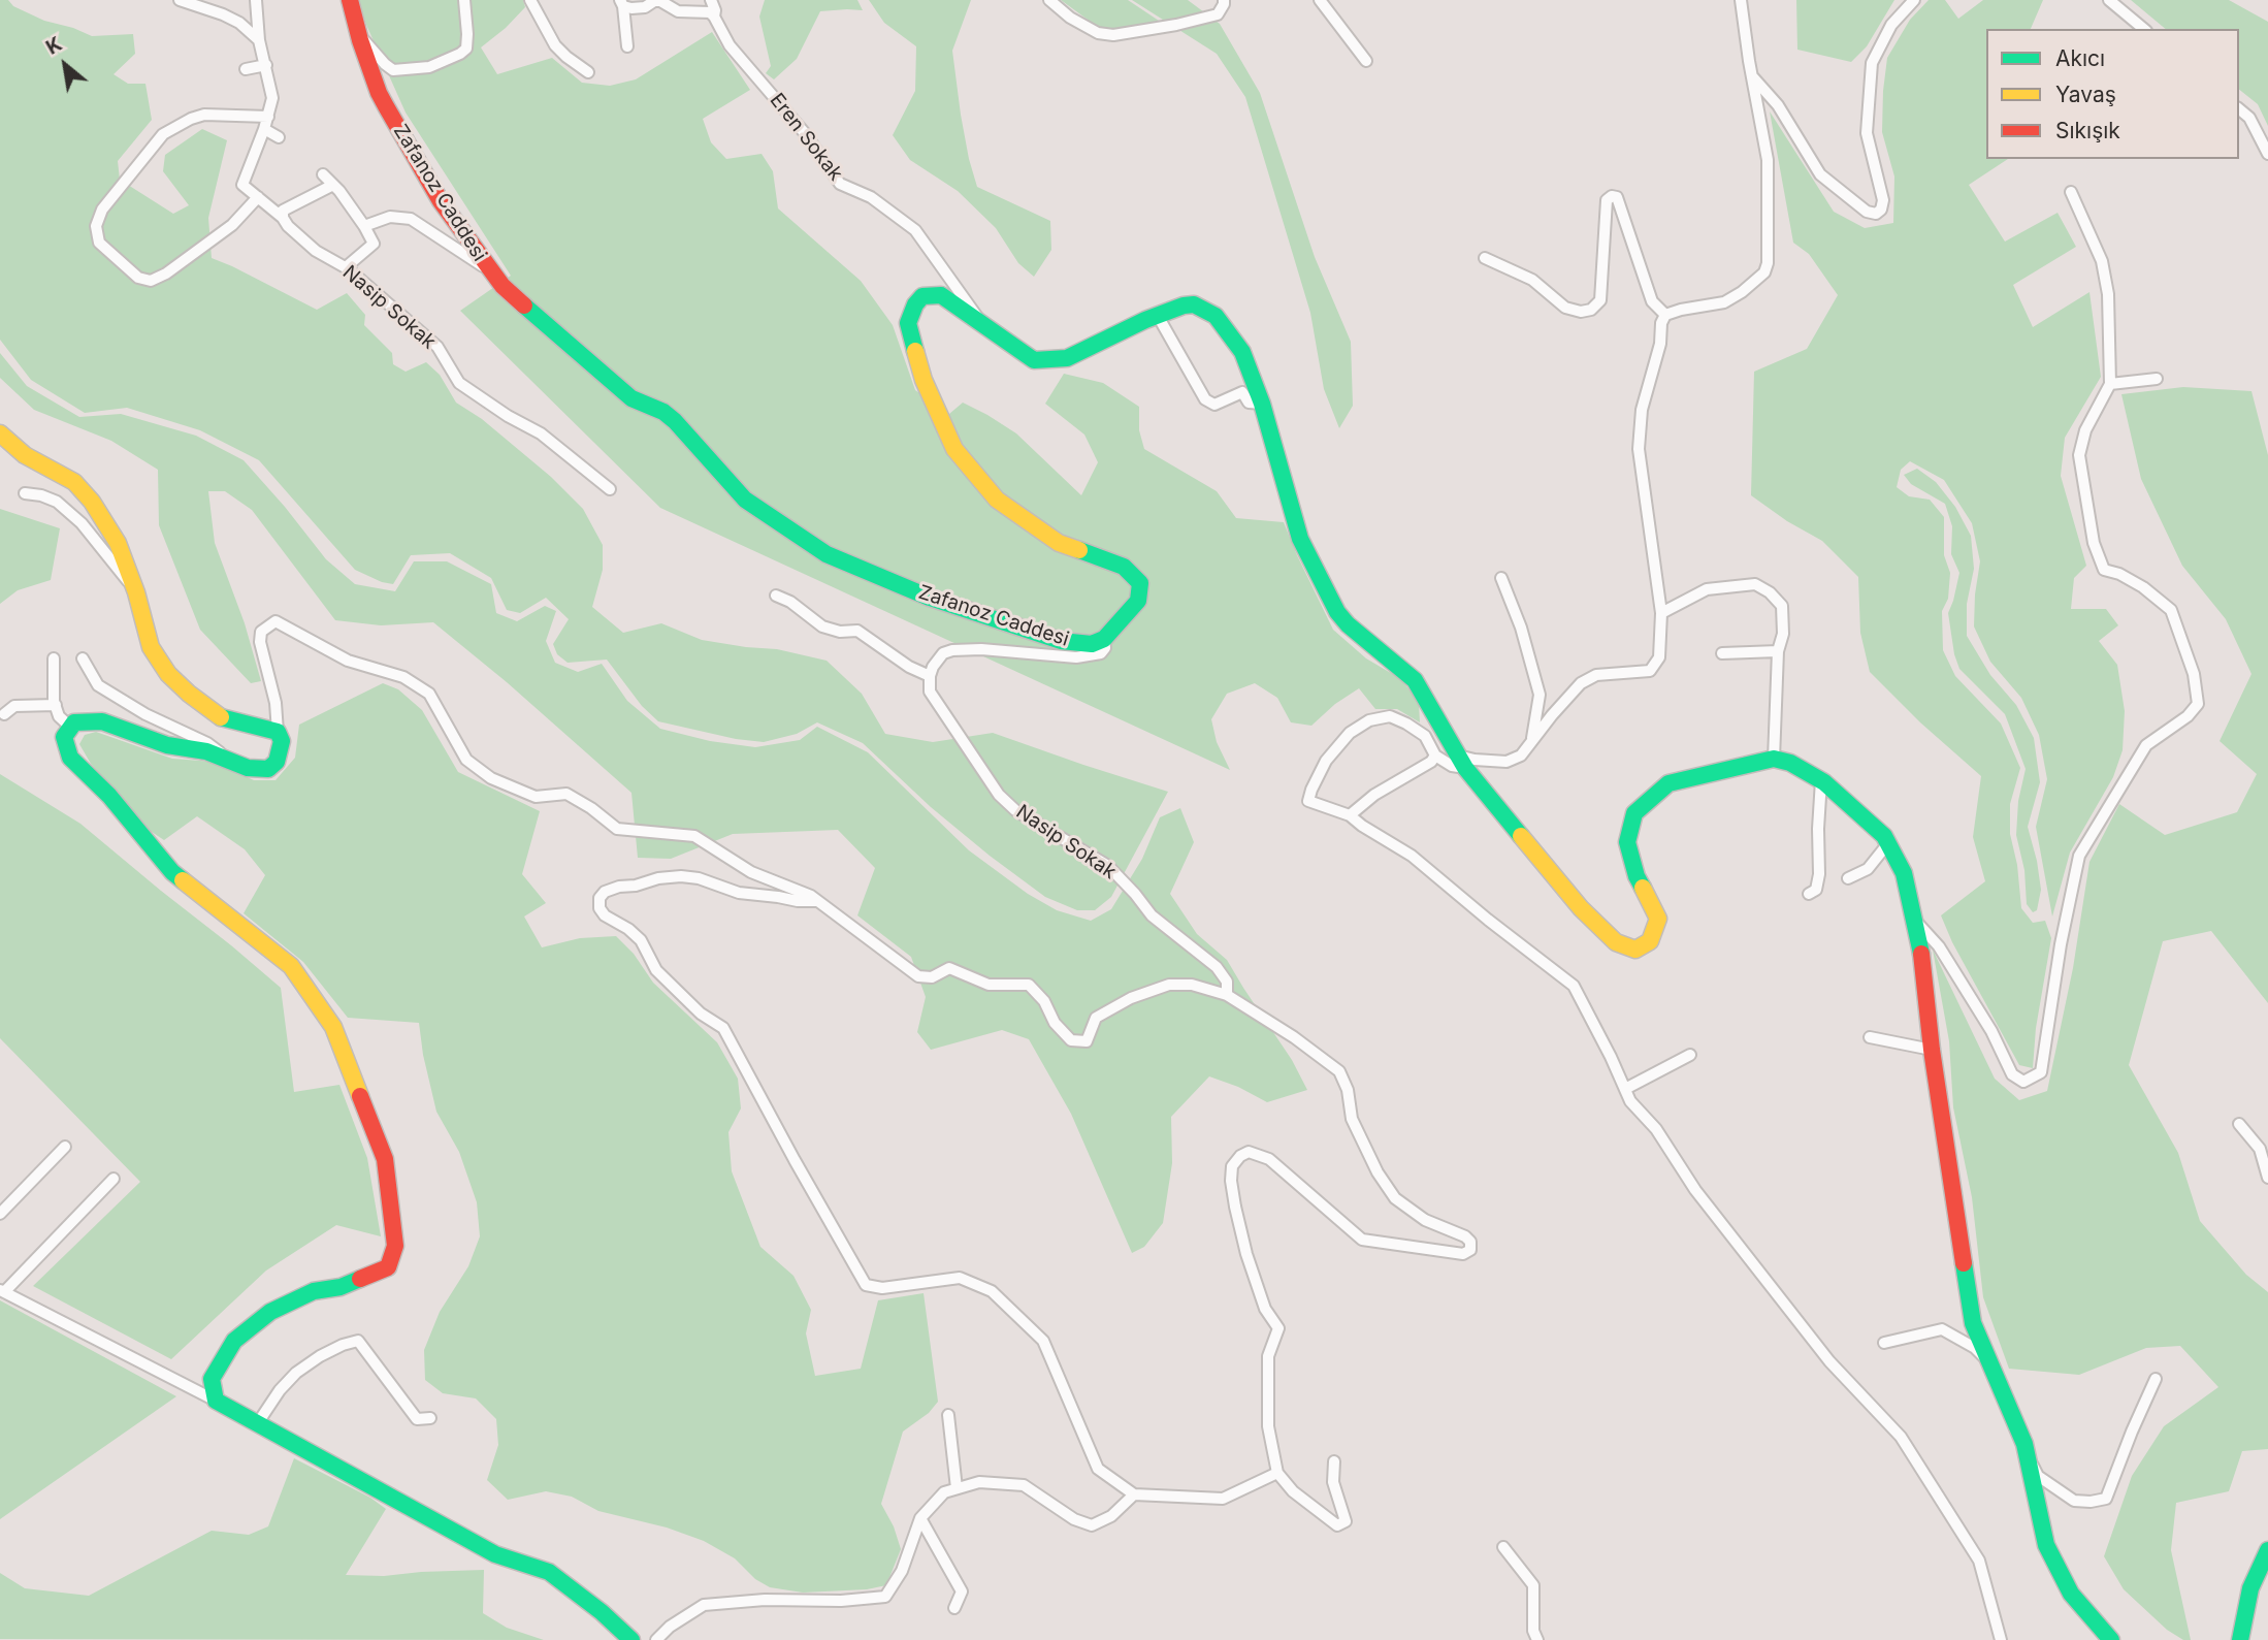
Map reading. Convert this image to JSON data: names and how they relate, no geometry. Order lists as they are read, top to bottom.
{
  "streets": {
    "street": ["Eren Sokak", "Zafanoz Caddesi", "Nasip Sokak"]
  },
  "legend": ["Akıcı", "Yavaş", "Sıkışık"],
  "north": "top left"
}
